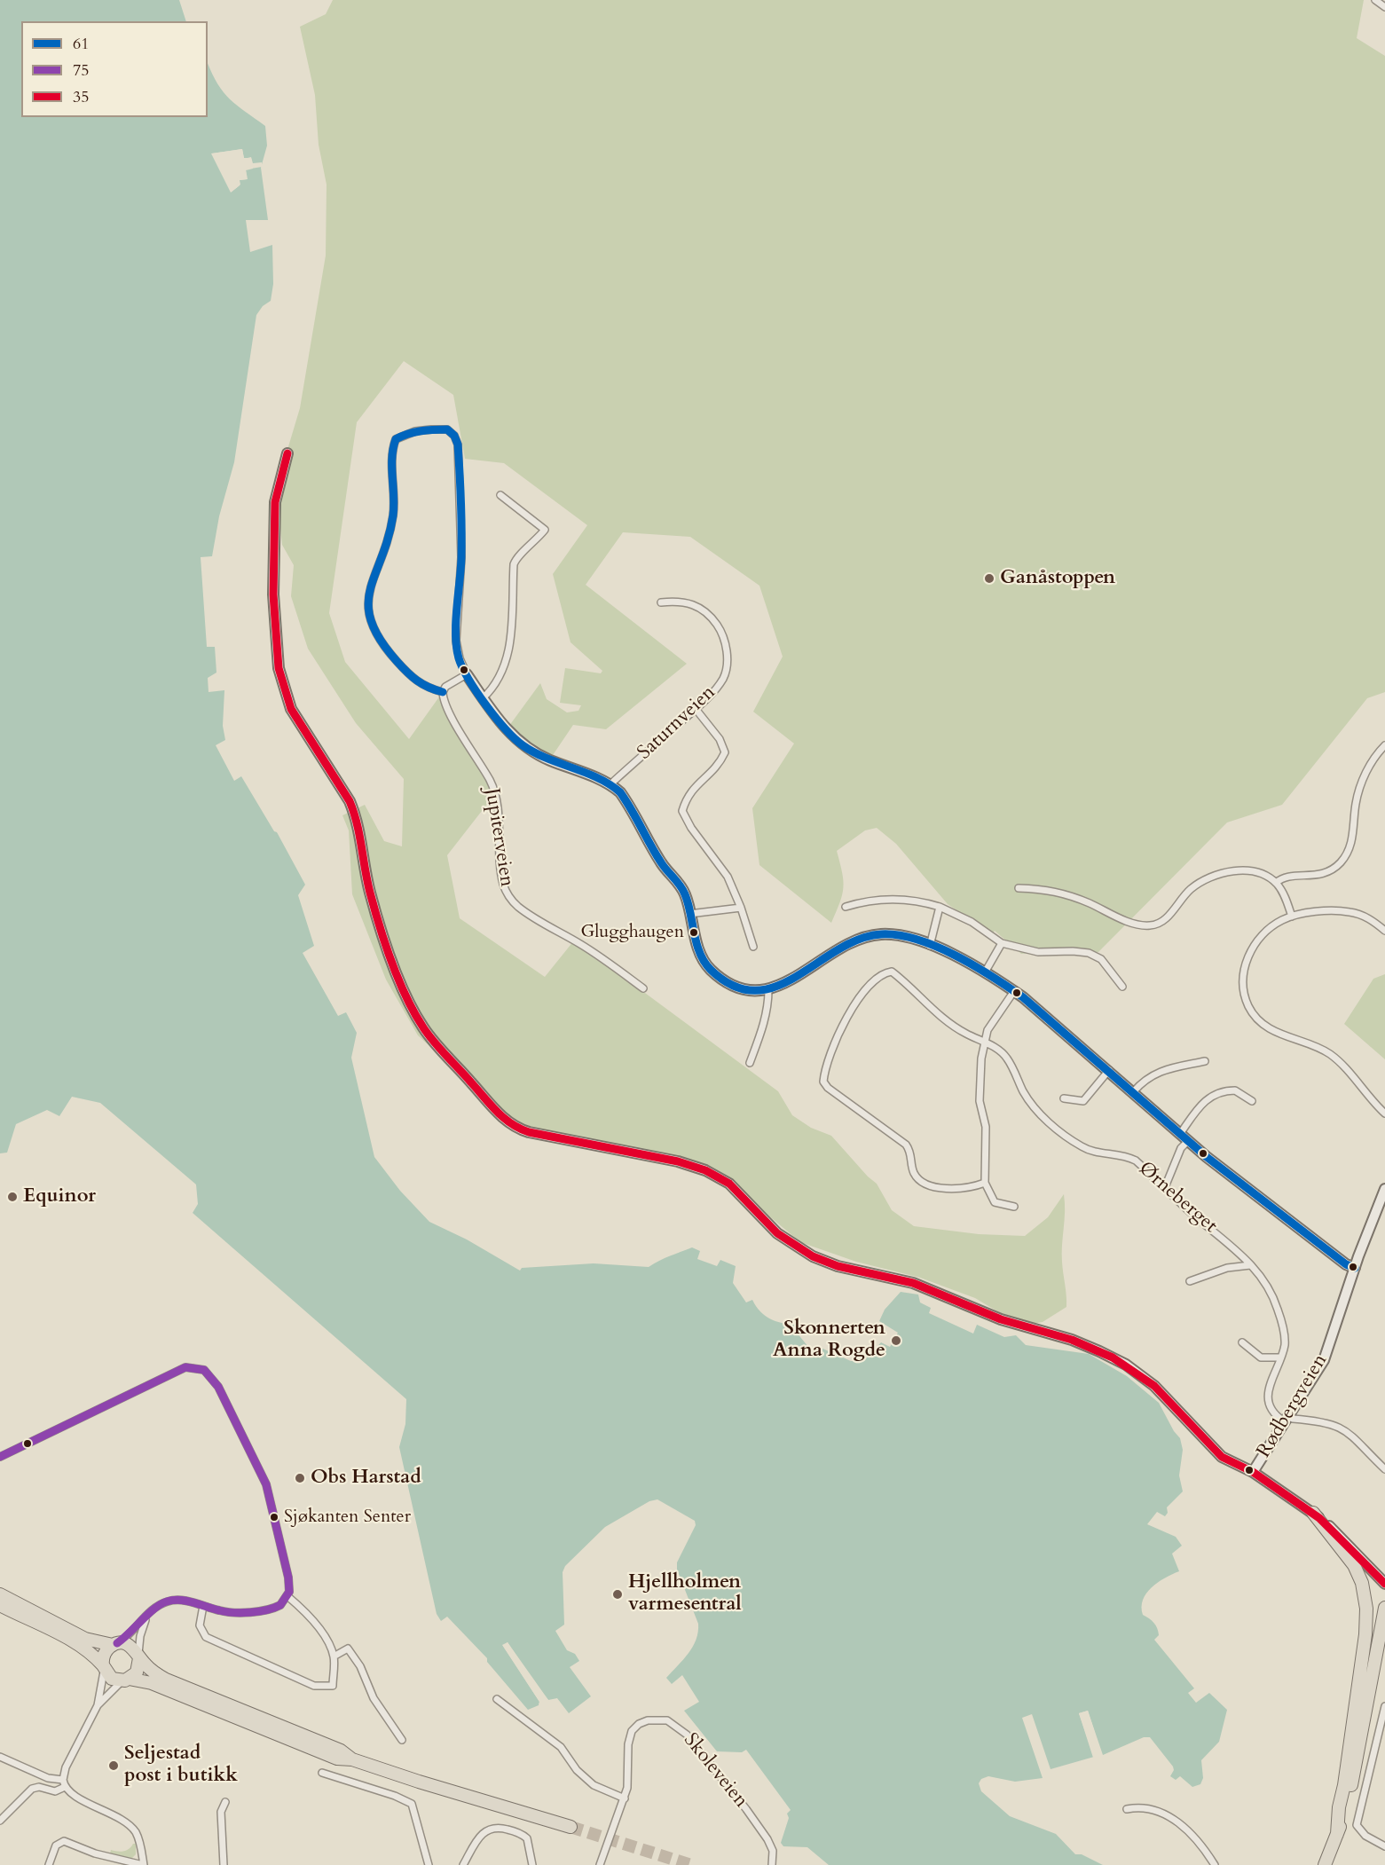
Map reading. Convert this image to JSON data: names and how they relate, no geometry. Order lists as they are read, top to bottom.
{
  "streets": {
    "main road": ["Rødbergveien"],
    "street": [
      "Saturnveien",
      "Jupiterveien",
      "Ørneberget",
      "Skoleveien"
    ]
  },
  "crossings": [
    ["Ørneberget", "Rødbergveien"]
  ],
  "places": [
    "Ganåstoppen",
    "Glugghaugen",
    "Equinor",
    "Skonnerten Anna Rogde",
    "Obs Harstad",
    "Sjøkanten Senter",
    "Hjellholmen varmesentral",
    "Seljestad post i butikk"
  ],
  "lines": ["transit line 61", "transit line 35", "transit line 75"],
  "legend": ["61", "75", "35"]
}
